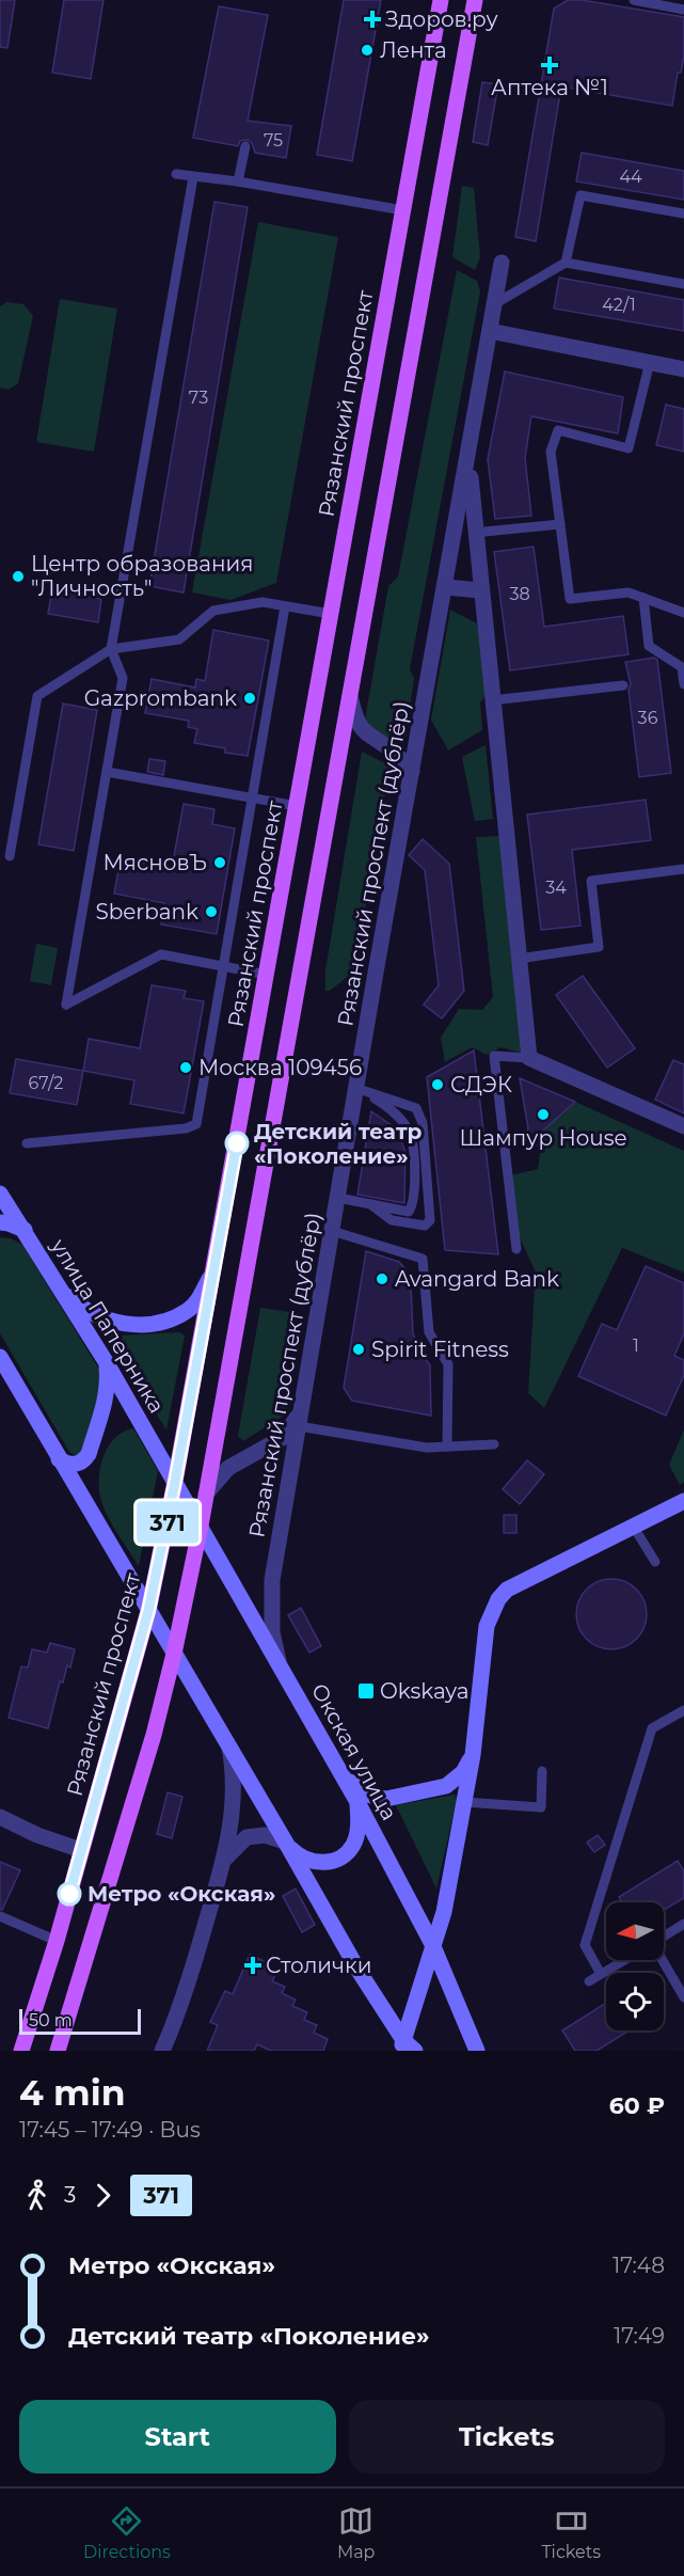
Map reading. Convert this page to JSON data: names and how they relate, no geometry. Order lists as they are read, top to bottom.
{
  "streets": {
    "main road": ["Рязанский проспект", "улица Паперника", "Окская улица"],
    "street": ["Рязанский проспект (дублёр)"]
  },
  "crossings": [
    ["Рязанский проспект", "улица Паперника"],
    ["Рязанский проспект", "Окская улица"],
    ["Рязанский проспект (дублёр)", "Окская улица"],
    ["улица Паперника", "Окская улица"]
  ],
  "places": {
    "health": ["Здоров.ру", "Аптека №1", "Столички"],
    "other": [
      "Лента",
      "Центр образования \"Личность\"",
      "Gazprombank",
      "МясновЪ",
      "Sberbank",
      "Москва 109456",
      "СДЭК",
      "Шампур House",
      "Детский театр «Поколение»",
      "Avangard Bank",
      "Spirit Fitness",
      "Метро «Окская»"
    ],
    "transit": ["Okskaya"]
  },
  "lines": ["bus line 371"],
  "house_numbers": [
    "75",
    "44",
    "42/1",
    "73",
    "38",
    "36",
    "34",
    "67/2",
    "1"
  ],
  "scale_bar": "50 m",
  "north": "left",
  "page": {
    "on_map": "371",
    "scale": "50 m",
    "heading": ["4 min", "17:45 – 17:49 · Bus", "60 ₽"],
    "legs": ["3", "371"],
    "list": [
      {
        "name": "Метро «Окская»",
        "value": "17:48"
      },
      {
        "name": "Детский театр «Поколение»",
        "value": "17:49"
      }
    ],
    "buttons": ["Start", "Tickets"],
    "tabs": ["Directions", "Map", "Tickets"]
  }
}
